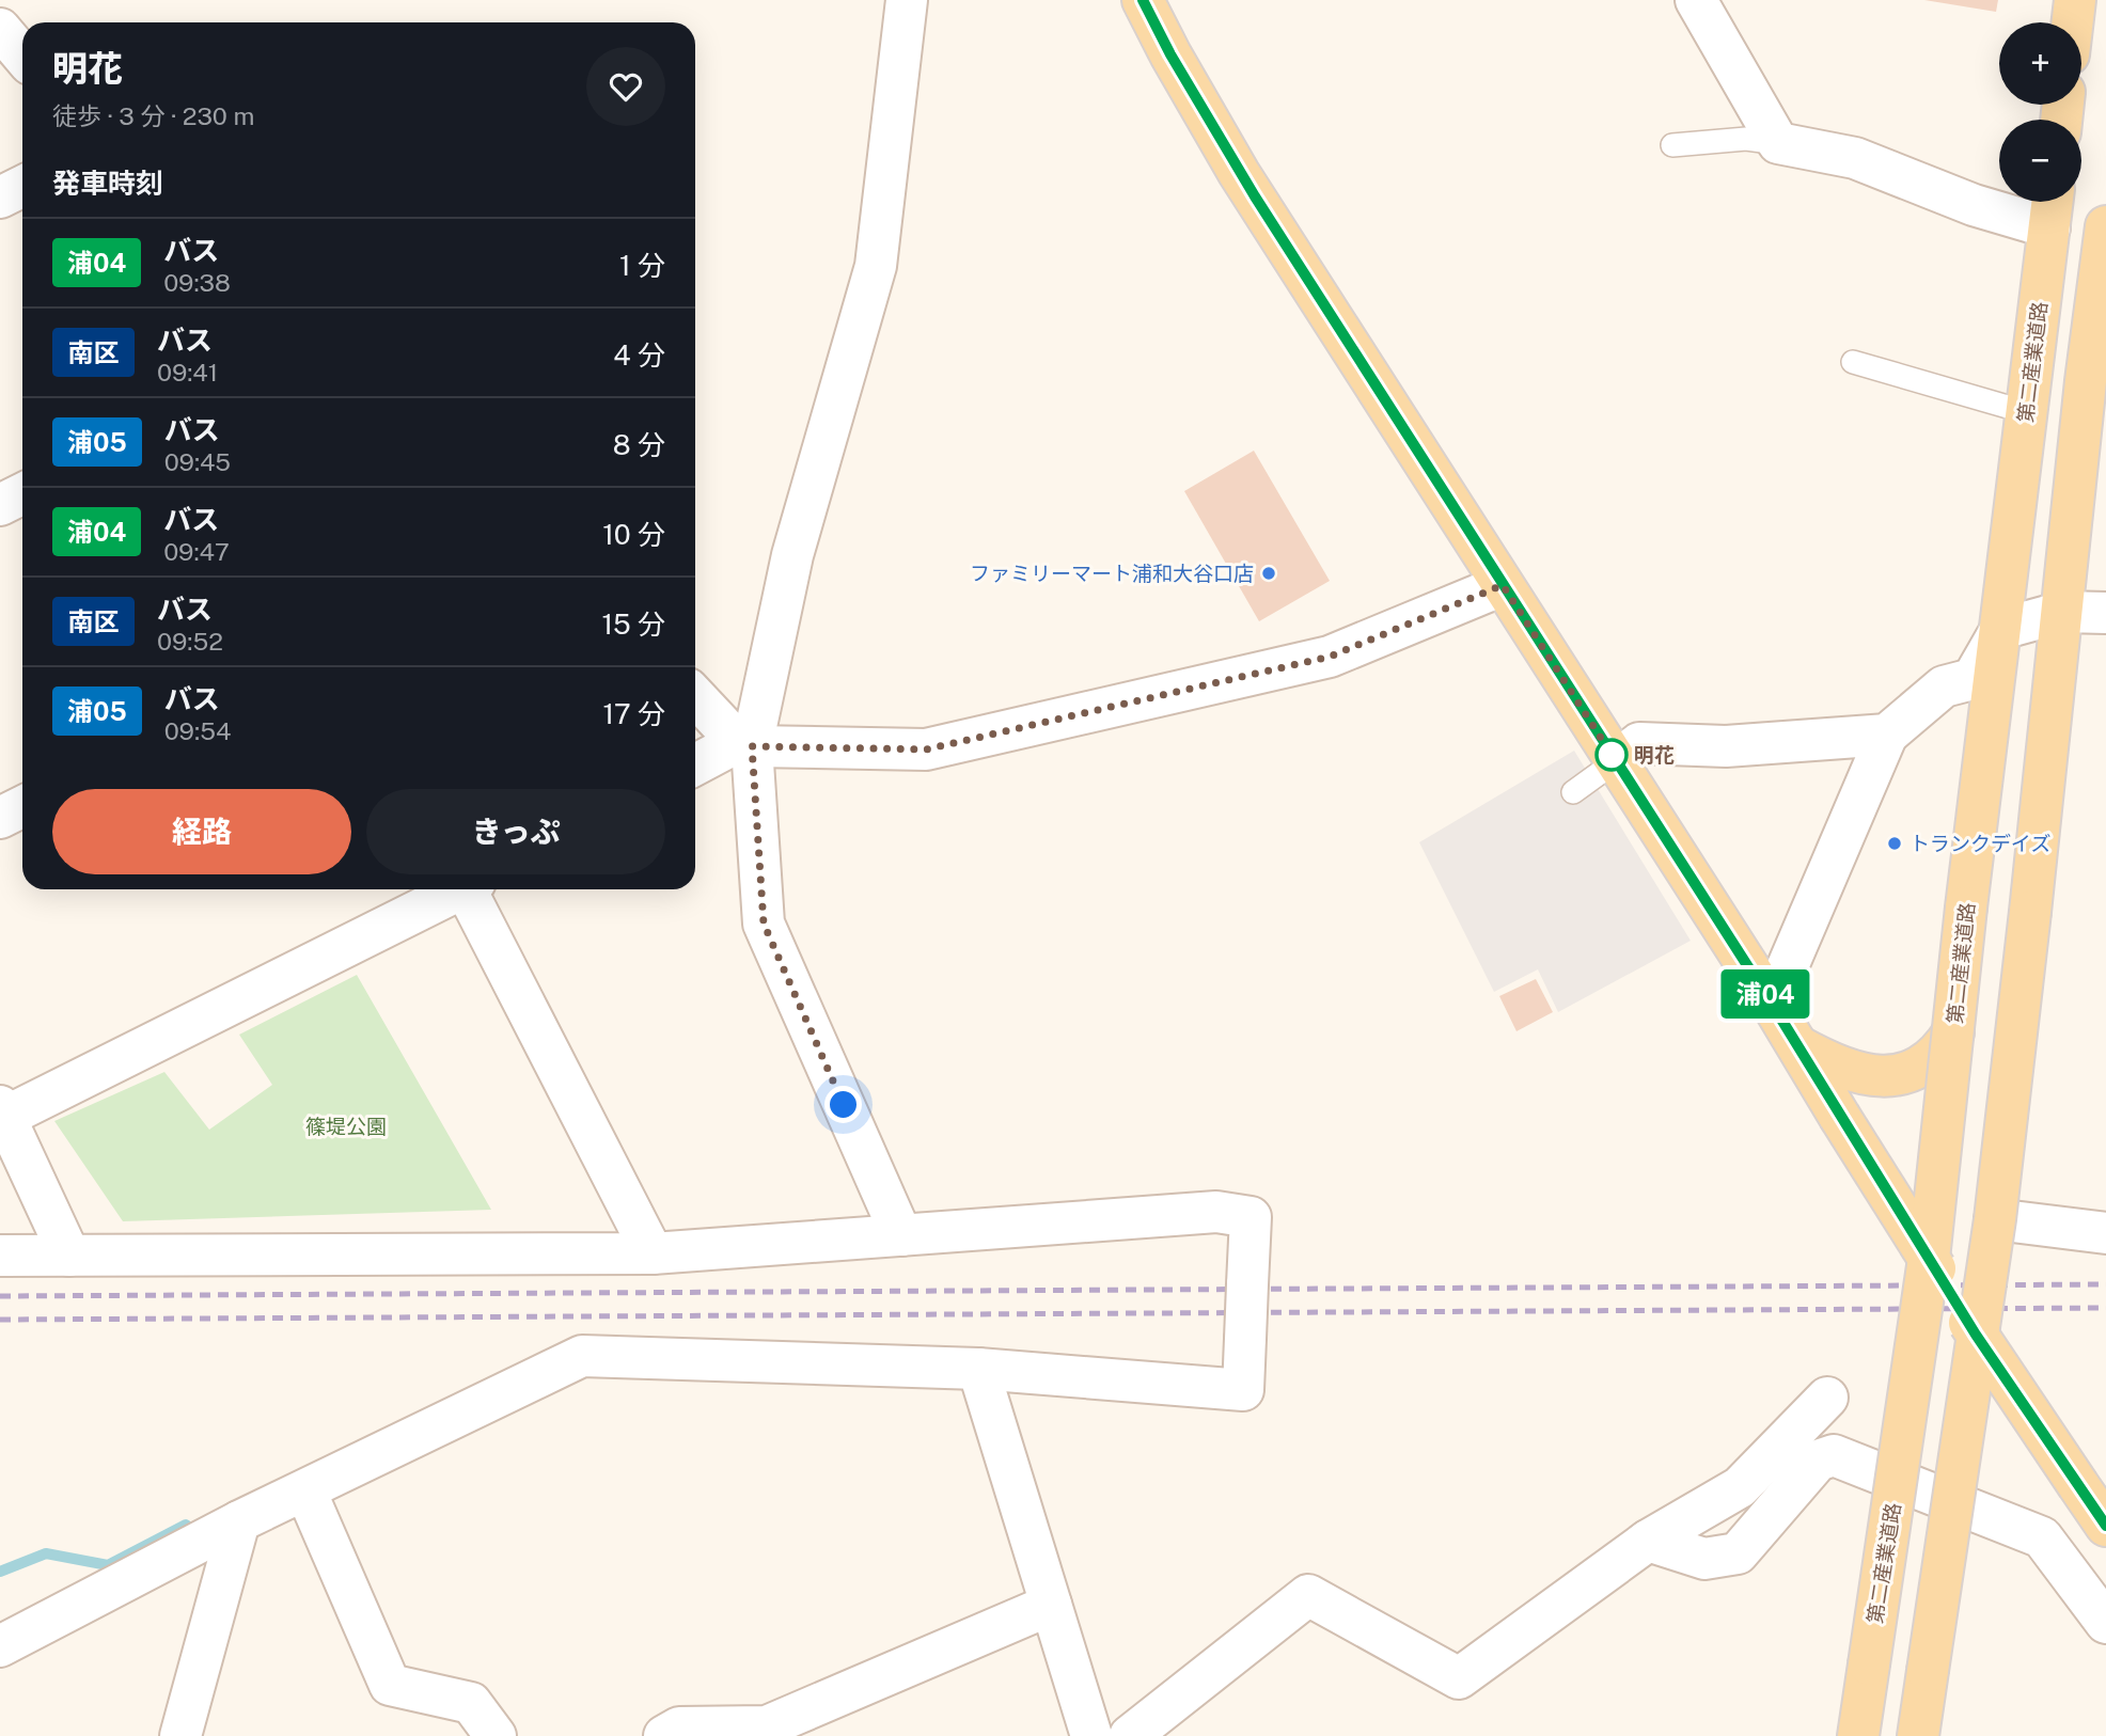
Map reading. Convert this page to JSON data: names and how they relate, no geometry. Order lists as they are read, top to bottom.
{
  "streets": {
    "main road": ["第二産業道路"]
  },
  "parks": ["篠堤公園"],
  "places": ["ファミリーマート浦和大谷口店", "明花", "トランクデイズ"],
  "lines": ["bus line 浦04"],
  "page": {
    "on_map": "浦04",
    "map_buttons": ["+", "−"],
    "heading": [
      ["明花", "徒歩 · 3 分 · 230 m"],
      "発車時刻"
    ],
    "list": [
      {
        "mark": "浦04",
        "name": "バス",
        "note": "09:38",
        "value": "1 分"
      },
      {
        "mark": "南区",
        "name": "バス",
        "note": "09:41",
        "value": "4 分"
      },
      {
        "mark": "浦05",
        "name": "バス",
        "note": "09:45",
        "value": "8 分"
      },
      {
        "mark": "浦04",
        "name": "バス",
        "note": "09:47",
        "value": "10 分"
      },
      {
        "mark": "南区",
        "name": "バス",
        "note": "09:52",
        "value": "15 分"
      },
      {
        "mark": "浦05",
        "name": "バス",
        "note": "09:54",
        "value": "17 分"
      }
    ],
    "buttons": ["経路", "きっぷ"]
  }
}
